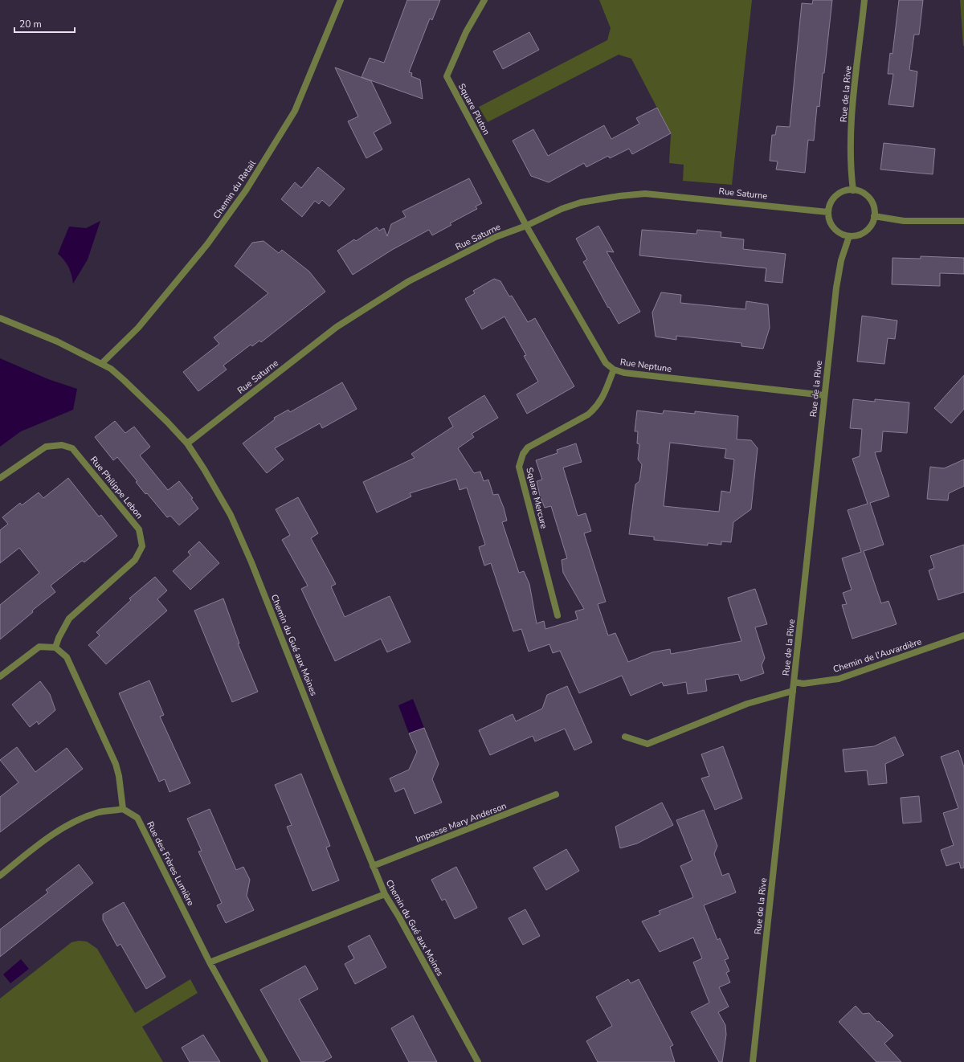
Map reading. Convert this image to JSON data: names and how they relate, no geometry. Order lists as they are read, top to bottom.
{
  "streets": {
    "street": [
      "Rue de la Rive",
      "Square Pluton",
      "Chemin du Retail",
      "Rue Saturne",
      "Rue Neptune",
      "Rue Philippe Lebon",
      "Square Mercure",
      "Chemin du Gué aux Moines",
      "Chemin de l'Auvardière",
      "Impasse Mary Anderson",
      "Rue des Frères Lumière"
    ]
  },
  "crossings": [
    ["Rue de la Rive", "Rue Saturne"],
    ["Rue de la Rive", "Rue Neptune"],
    ["Rue de la Rive", "Chemin de l'Auvardière"],
    ["Square Pluton", "Rue Saturne"],
    ["Square Pluton", "Rue Neptune"],
    ["Chemin du Retail", "Chemin du Gué aux Moines"],
    ["Rue Saturne", "Rue Neptune"],
    ["Rue Saturne", "Chemin du Gué aux Moines"],
    ["Rue Neptune", "Square Mercure"],
    ["Chemin du Gué aux Moines", "Impasse Mary Anderson"]
  ],
  "scale_bar": "20 m"
}
